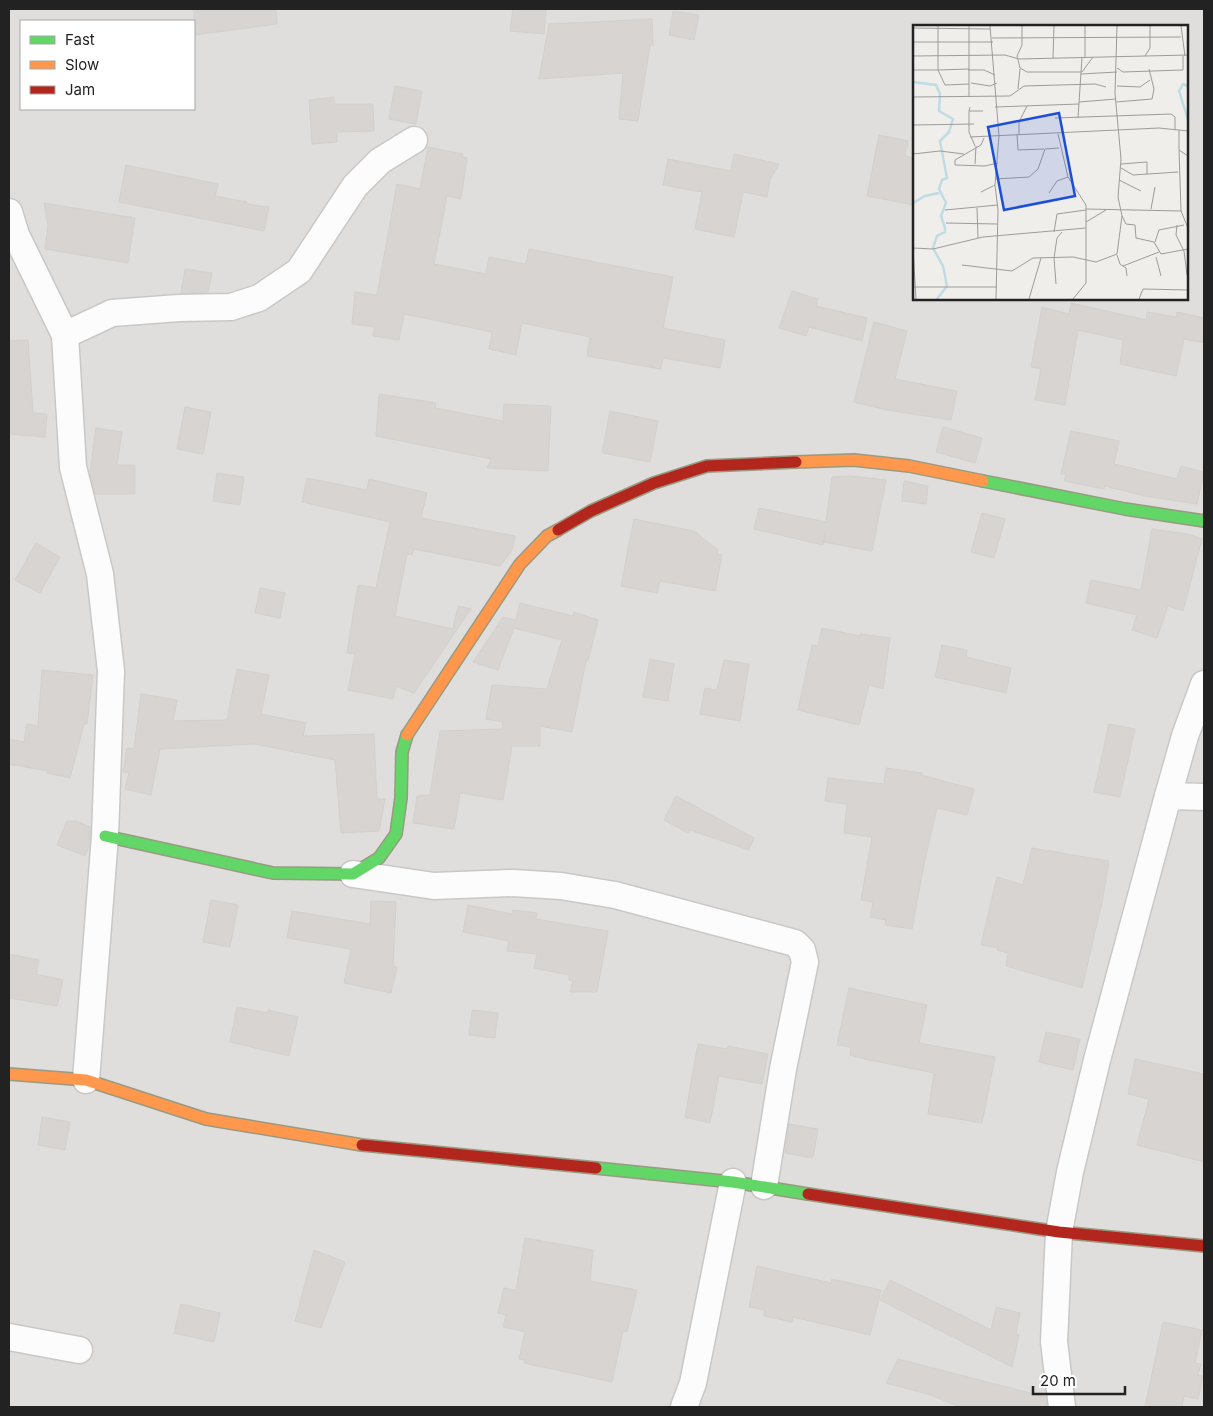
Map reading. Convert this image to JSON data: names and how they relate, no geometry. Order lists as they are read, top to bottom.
{
  "legend": ["Fast", "Slow", "Jam"],
  "scale_bar": "20 m"
}
